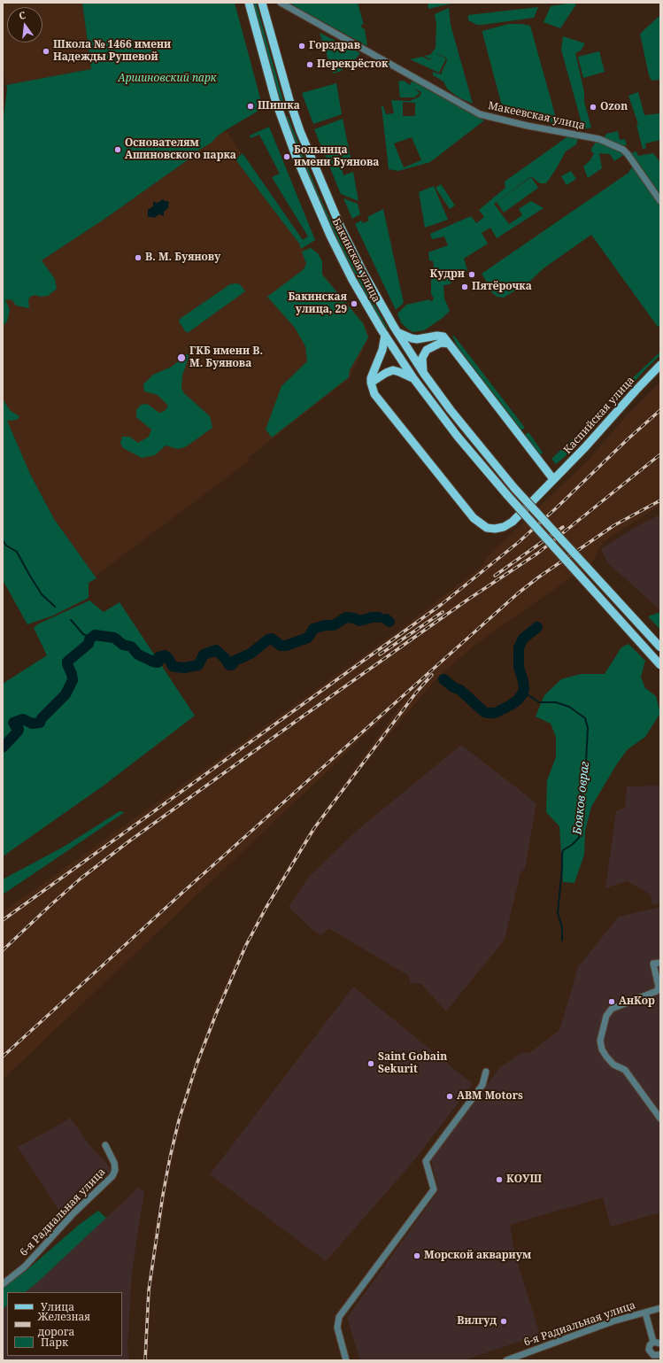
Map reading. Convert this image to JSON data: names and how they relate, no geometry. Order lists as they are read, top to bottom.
{
  "streets": {
    "main road": ["Бакинская улица", "Каспийская улица"],
    "street": ["Макеевская улица", "6-я Радиальная улица"]
  },
  "water": ["Бояков овраг"],
  "parks": ["Аршиновский парк"],
  "places": [
    "Горздрав",
    "Школа № 1466 имени Надежды Рушевой",
    "Перекрёсток",
    "Шишка",
    "Ozon",
    "Основателям Ашиновского парка",
    "Больница имени Буянова",
    "В. М. Буянову",
    "Кудри",
    "Пятёрочка",
    "Бакинская улица, 29",
    "ГКБ имени В. М. Буянова",
    "АнКор",
    "Saint Gobain Sekurit",
    "ABM Motors",
    "КОУШ",
    "Морской аквариум",
    "Вилгуд"
  ],
  "legend": ["Улица", "Железная дорога", "Парк"],
  "north": "top"
}
